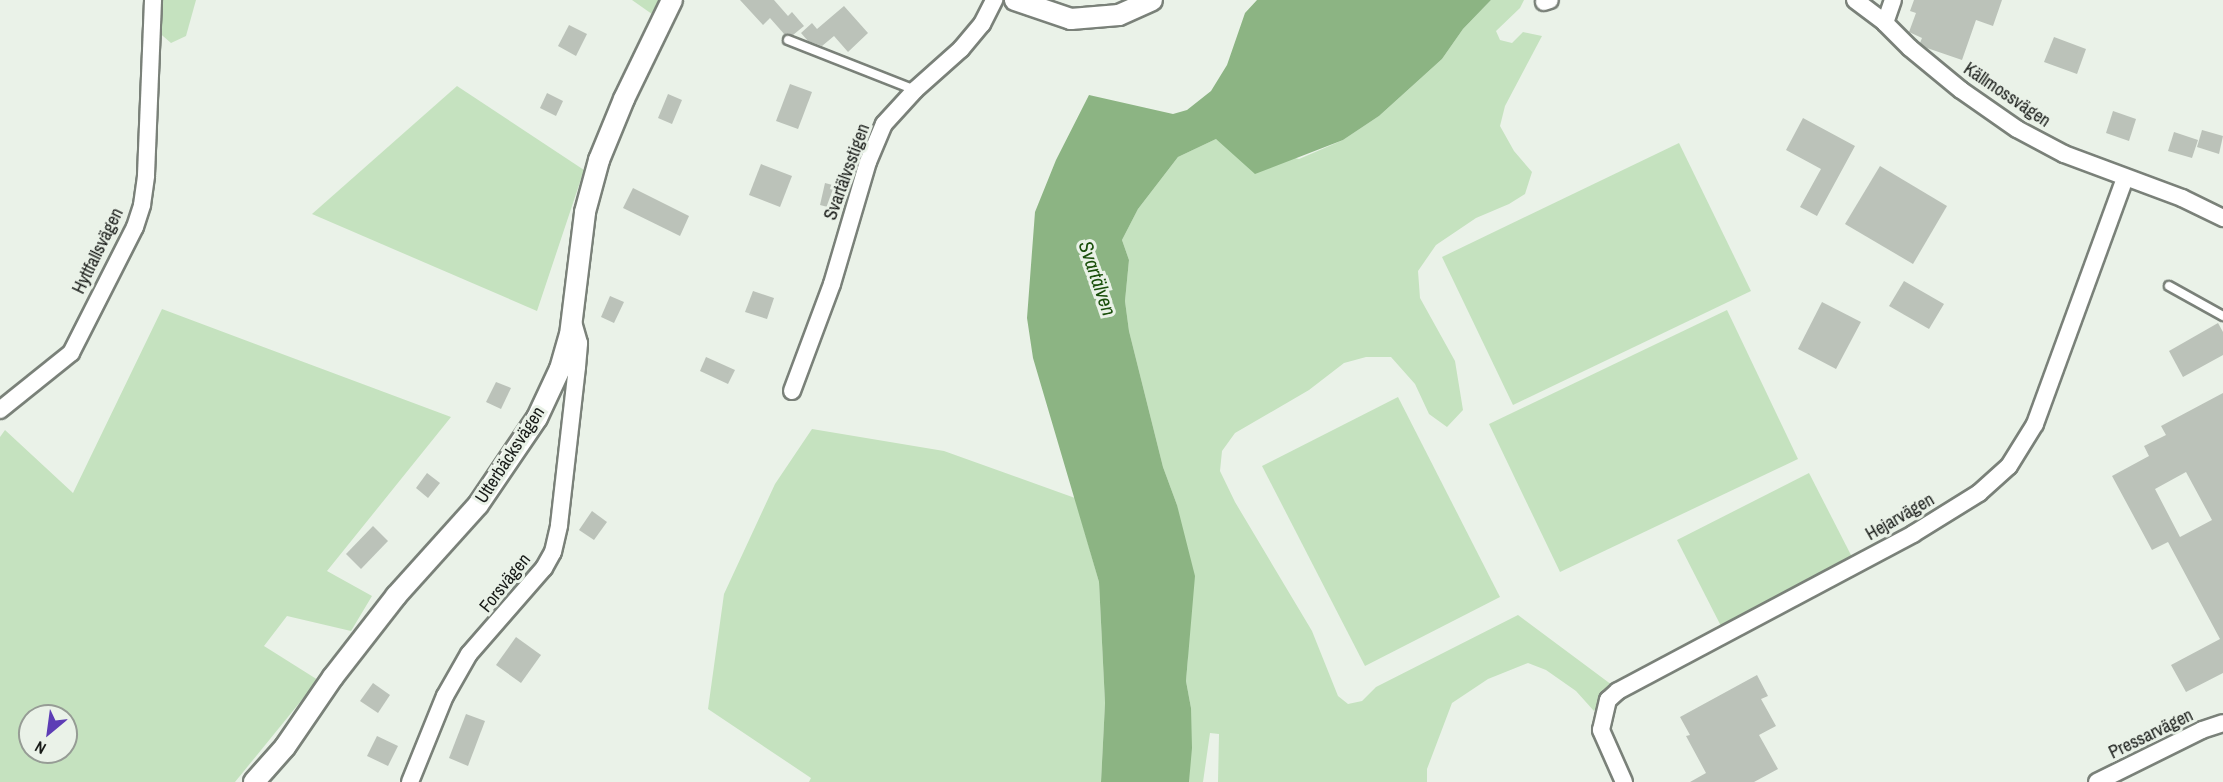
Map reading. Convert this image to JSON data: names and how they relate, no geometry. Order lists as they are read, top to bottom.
{
  "streets": {
    "street": [
      "Källmossvägen",
      "Svartälvsstigen",
      "Hyttfallsvägen",
      "Utterbäcksvägen",
      "Hejarvägen",
      "Forsvägen",
      "Pressarvägen"
    ]
  },
  "crossings": [
    ["Källmossvägen", "Hejarvägen"],
    ["Utterbäcksvägen", "Forsvägen"]
  ],
  "water": ["Svartälven"],
  "north": "bottom left"
}
